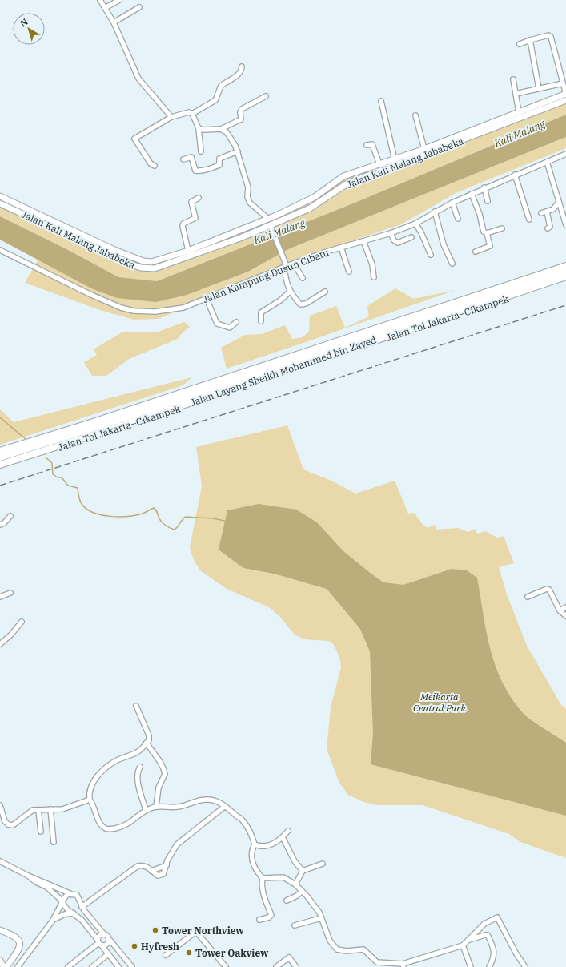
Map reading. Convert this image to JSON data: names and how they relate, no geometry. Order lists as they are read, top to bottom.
{
  "streets": {
    "highway": ["Jalan Tol Jakarta–Cikampek", "Jalan Layang Sheikh Mohammed bin Zayed"],
    "main road": ["Jalan Kali Malang Jababeka"],
    "street": ["Jalan Kampung Dusun Cibatu"]
  },
  "crossings": [
    ["Jalan Tol Jakarta–Cikampek", "Jalan Layang Sheikh Mohammed bin Zayed"]
  ],
  "water": ["Kali Malang"],
  "parks": ["Meikarta Central Park"],
  "places": ["Tower Northview", "Hyfresh", "Tower Oakview"],
  "north": "top left"
}
